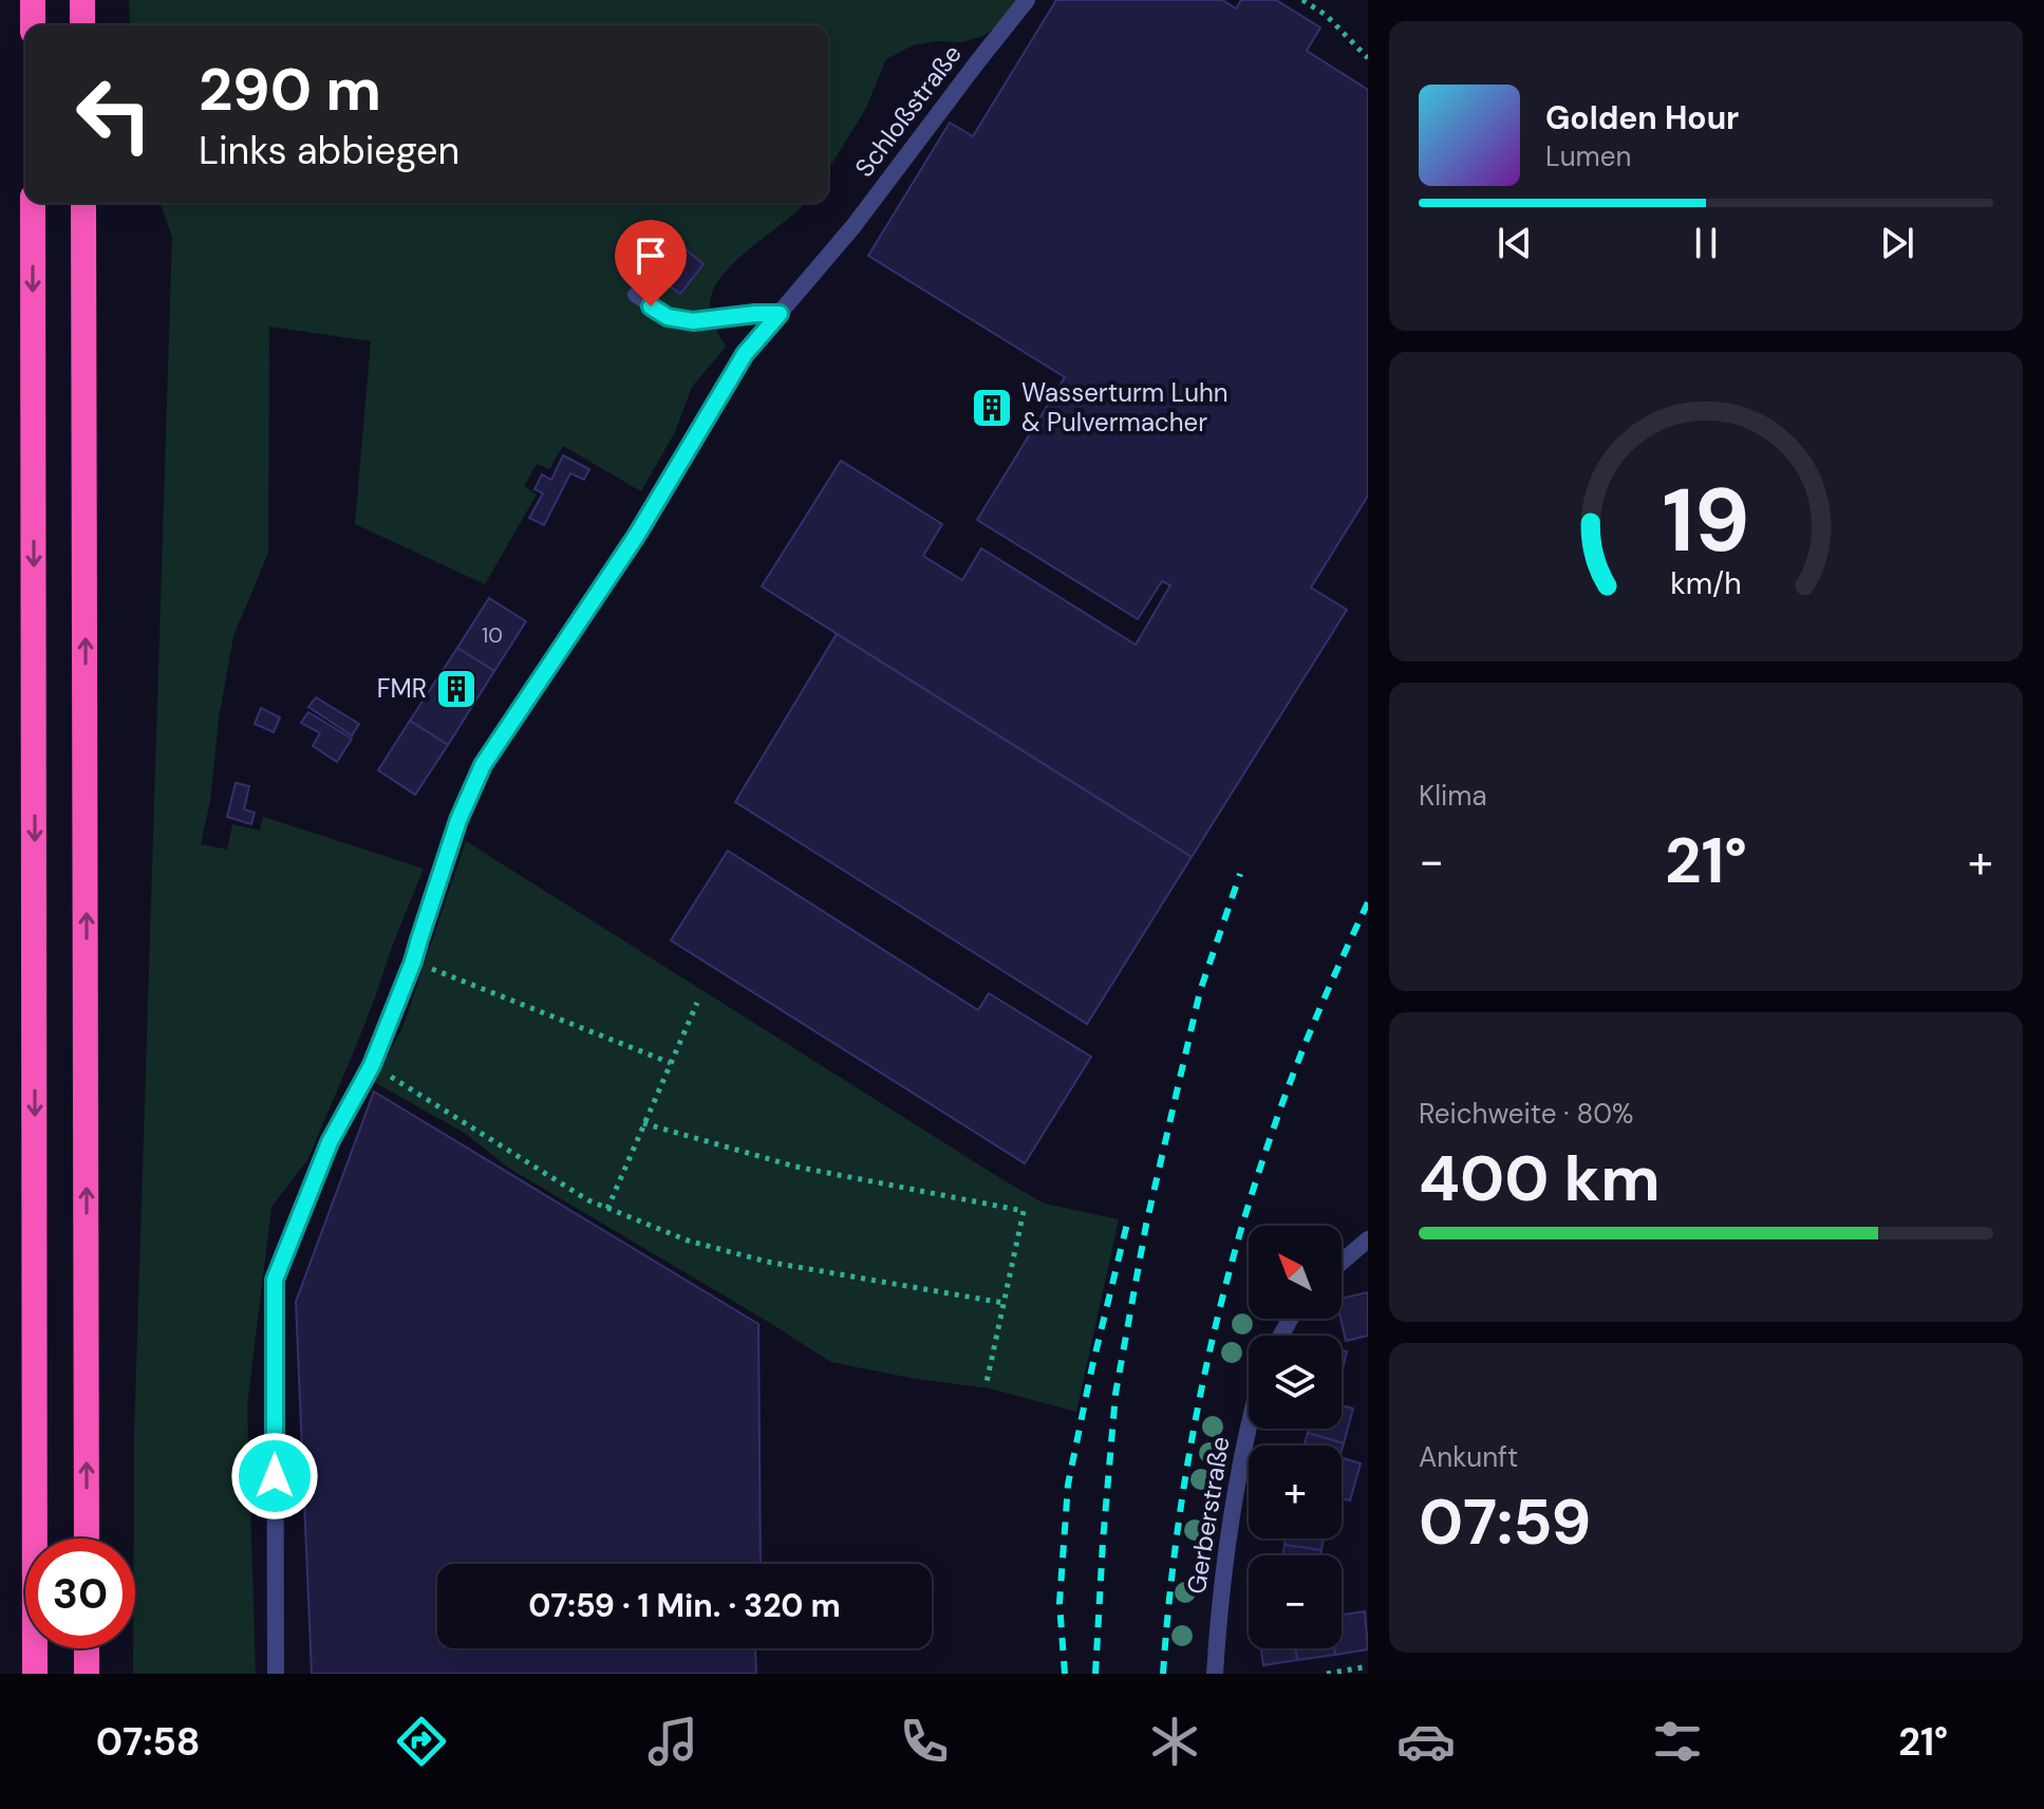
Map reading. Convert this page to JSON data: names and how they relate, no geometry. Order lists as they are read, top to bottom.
{
  "streets": {
    "street": ["Schloßstraße", "Gerberstraße"]
  },
  "places": {
    "building": ["Wasserturm Luhn & Pulvermacher", "FMR"]
  },
  "house_numbers": ["10"],
  "north": "top left",
  "page": {
    "turn": ["290 m", "Links abbiegen"],
    "song": ["Golden Hour", "Lumen"],
    "tile": [
      "Klima",
      ["Reichweite · 80%", "400 km"],
      ["Ankunft", "07:59"]
    ],
    "heat": ["−", "21°", "+"],
    "map_buttons": ["+", "−"],
    "limit": "30",
    "trip": "07:59 · 1 Min. · 320 m",
    "tabs": ["07:58", "21°"],
    "gauge": ["19", "km/h"]
  }
}
